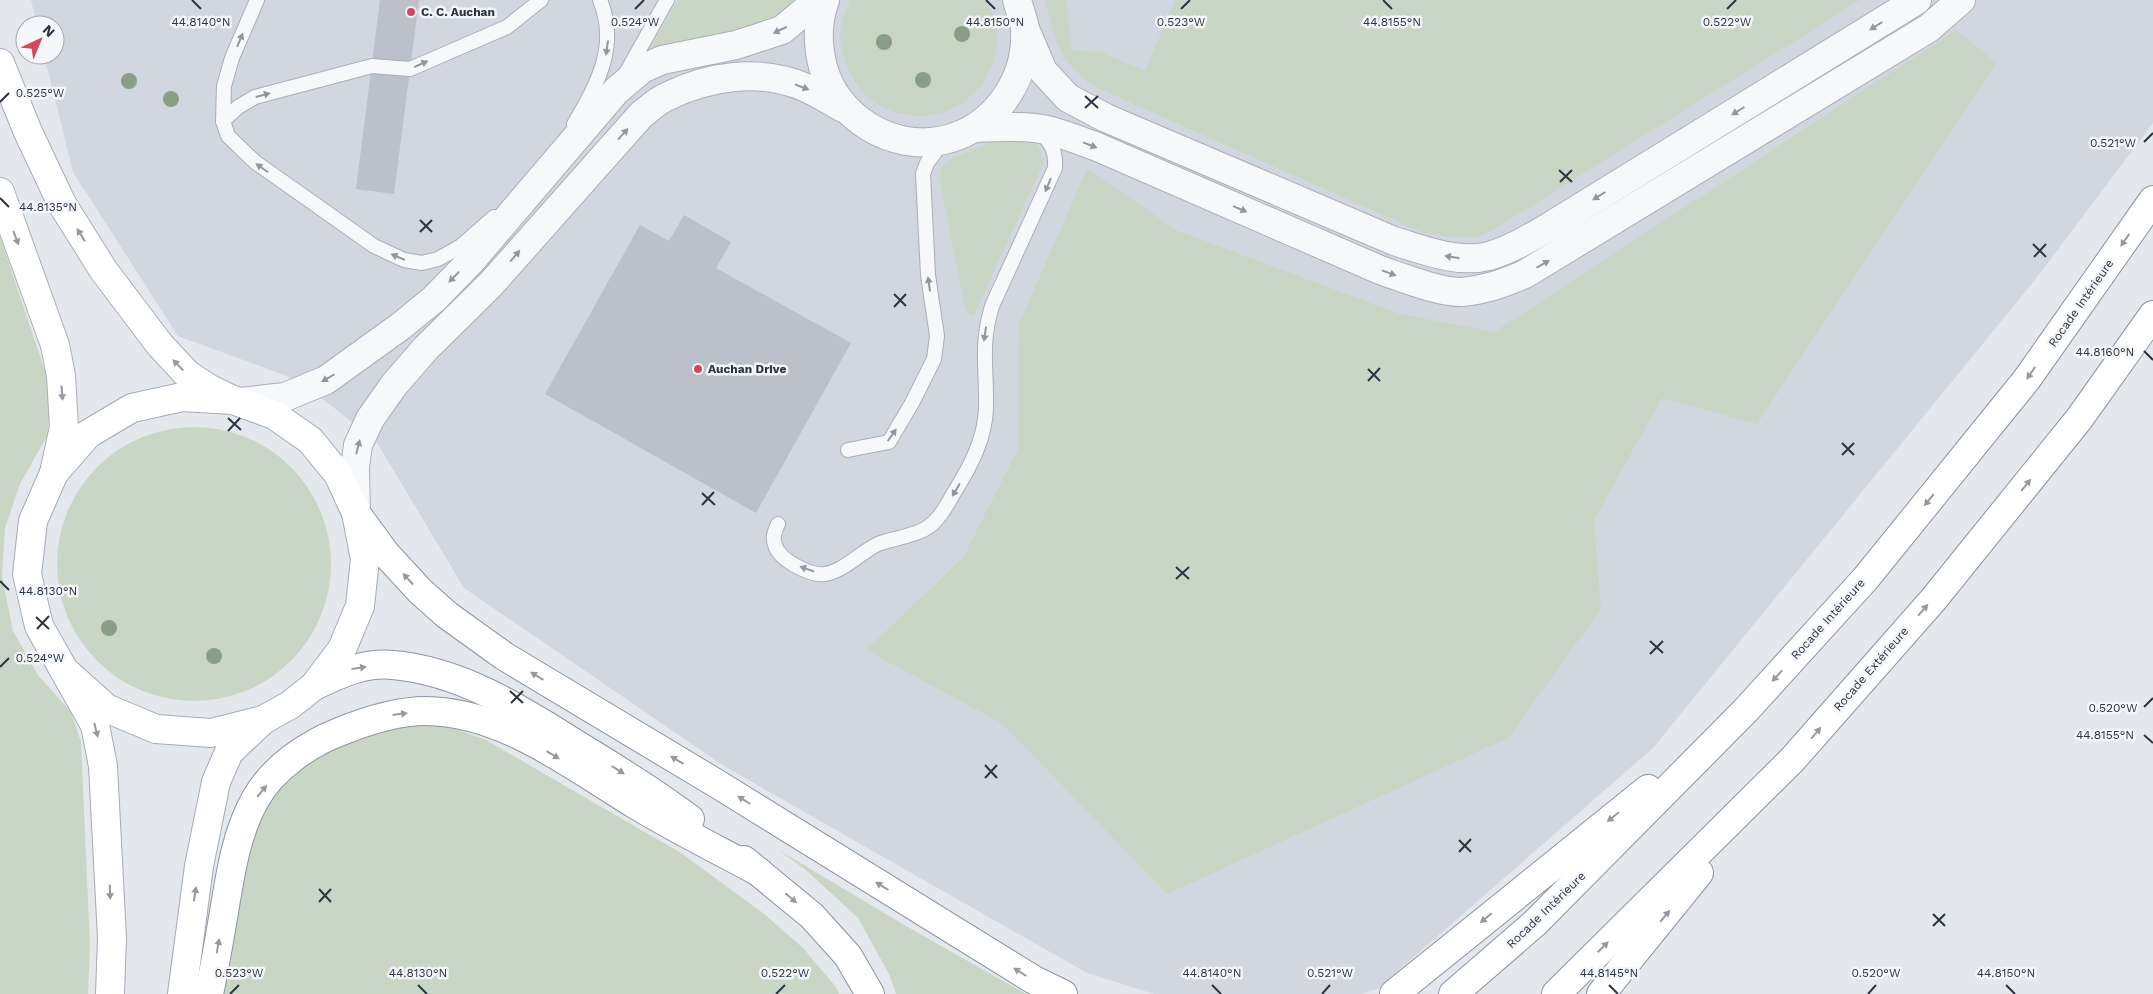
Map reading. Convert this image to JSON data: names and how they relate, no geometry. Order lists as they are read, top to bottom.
{
  "streets": {
    "main road": ["Rocade Intérieure", "Rocade Extérieure"]
  },
  "one_way": ["Rocade Intérieure"],
  "places": ["C. C. Auchan", "Auchan Drive"],
  "north": "top right",
  "coordinates": [
    "44.8140°N",
    "44.8150°N",
    "44.8155°N",
    "0.524°W",
    "0.523°W",
    "0.522°W",
    "0.525°W",
    "0.521°W",
    "44.8135°N",
    "44.8160°N",
    "44.8130°N",
    "0.520°W",
    "44.8145°N"
  ]
}
